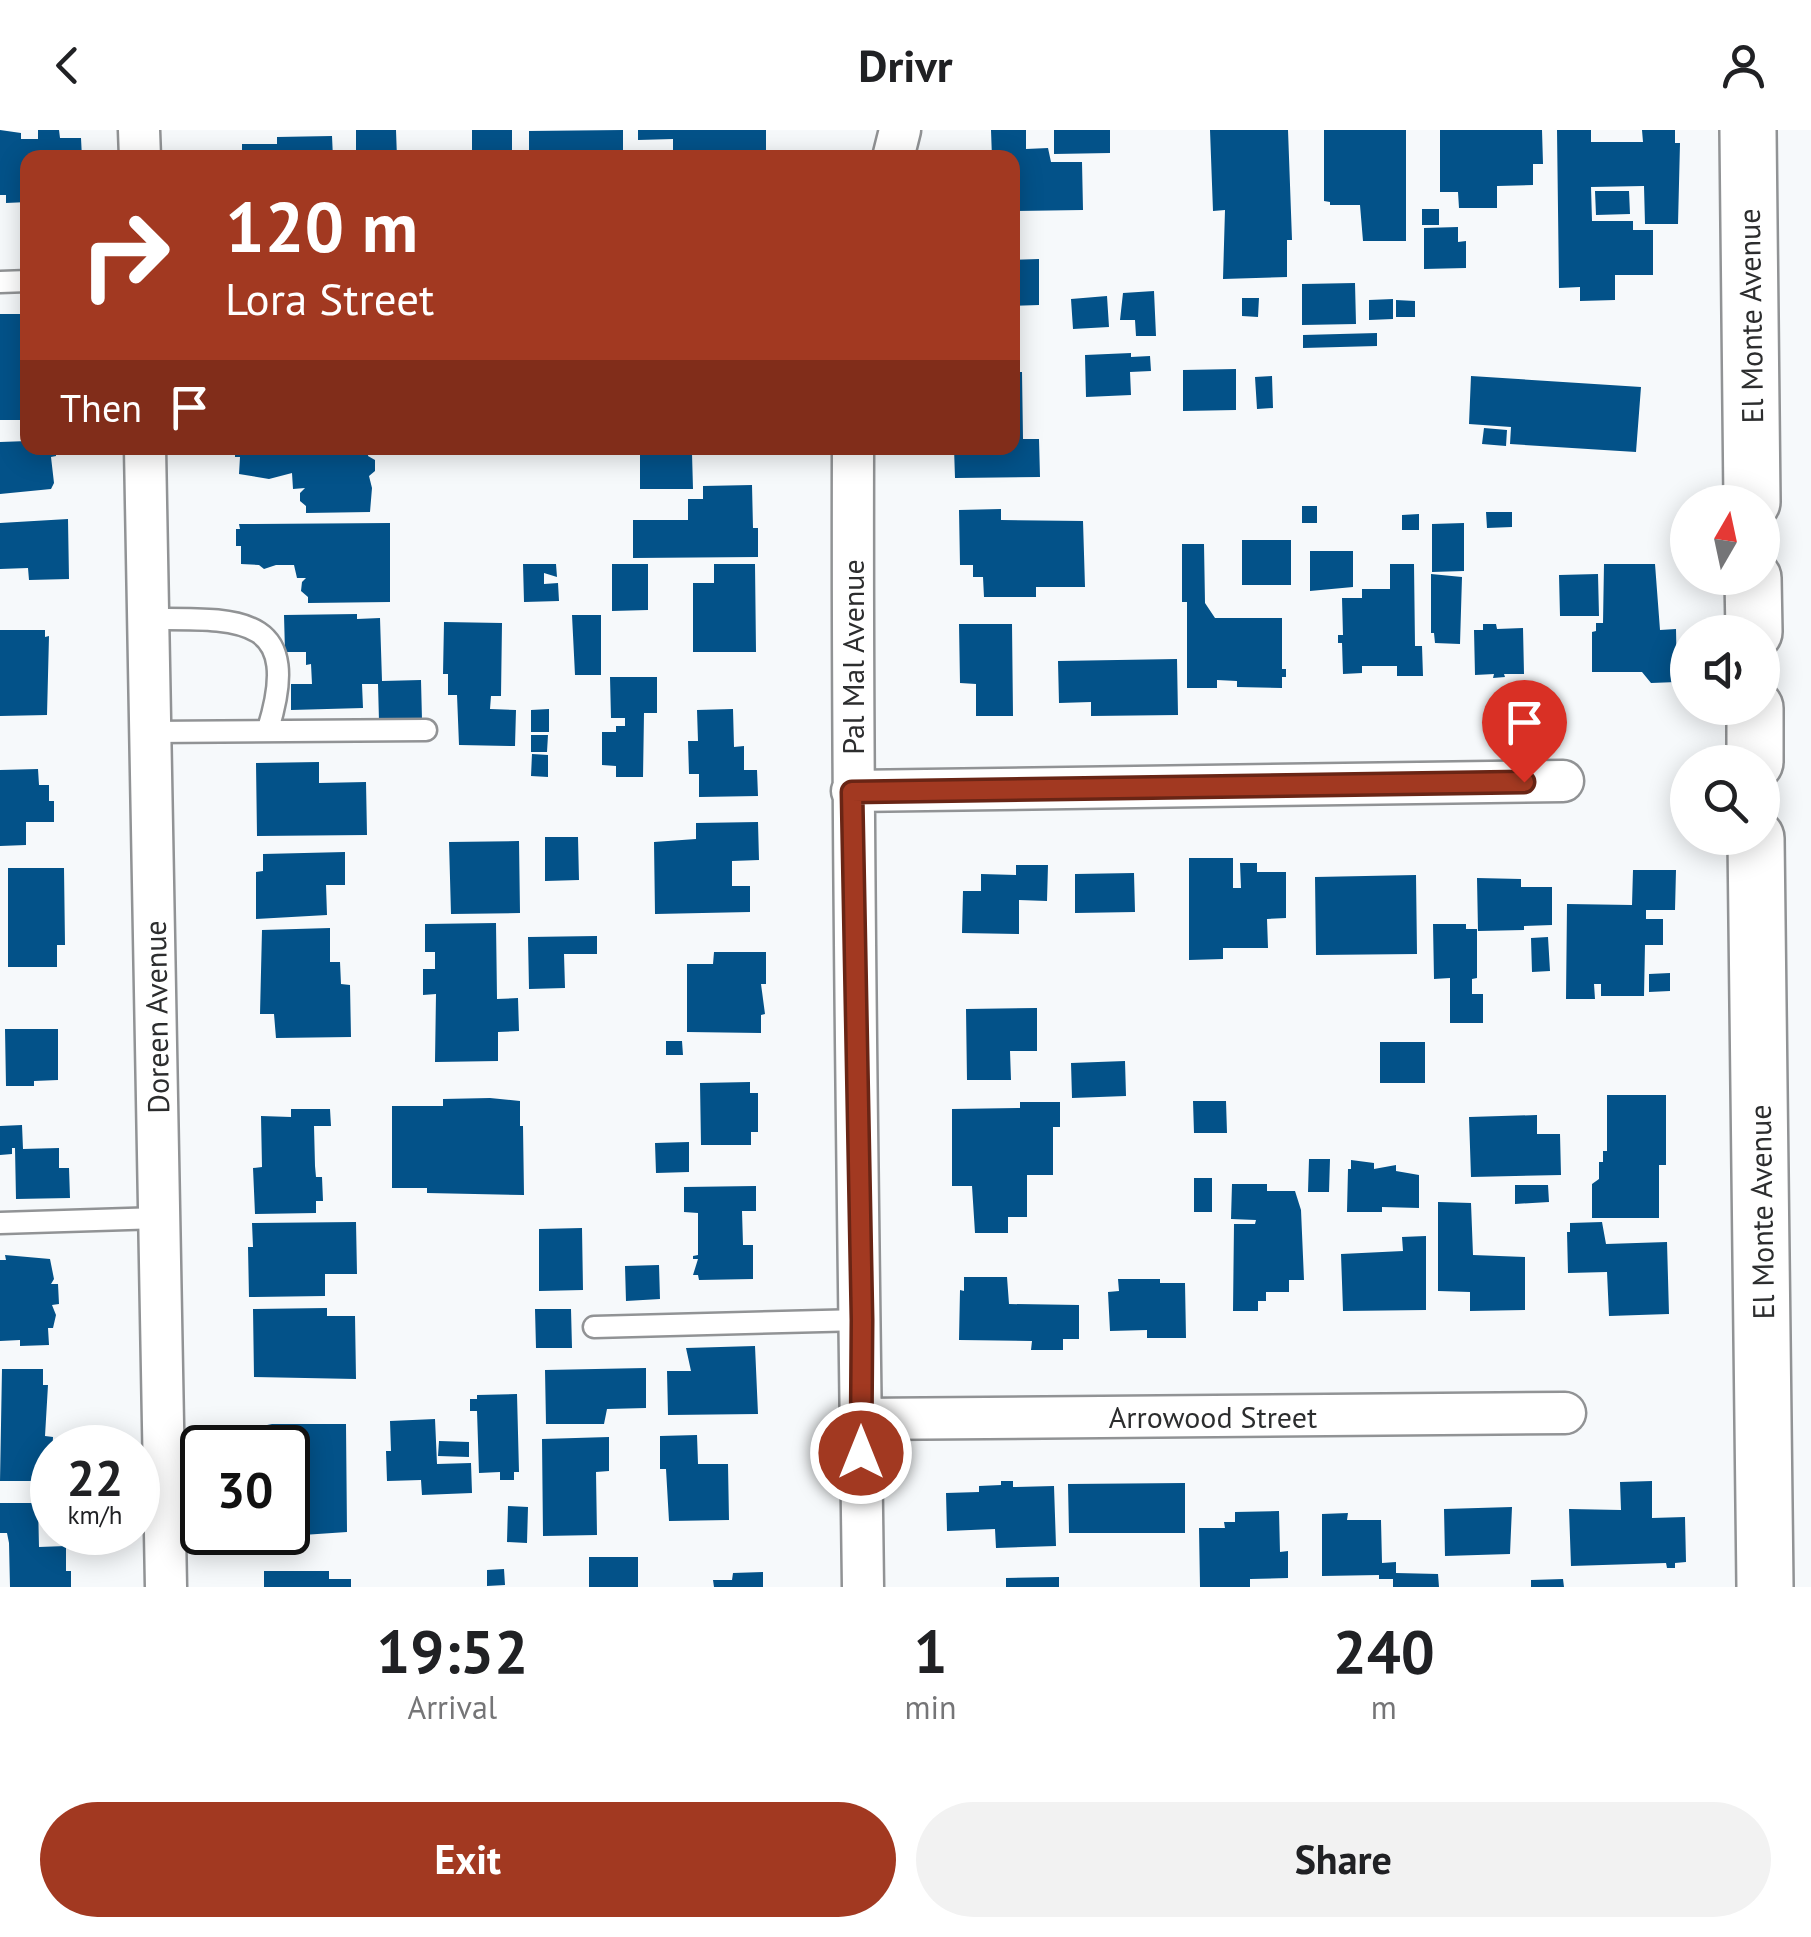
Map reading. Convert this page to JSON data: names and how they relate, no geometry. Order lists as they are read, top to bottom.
{
  "streets": {
    "street": [
      "El Monte Avenue",
      "Pal Mal Avenue",
      "Doreen Avenue",
      "Arrowood Street"
    ]
  },
  "crossings": [
    ["Pal Mal Avenue", "Arrowood Street"]
  ],
  "north": "top",
  "page": {
    "header": "Drivr",
    "turn": ["120 m", "Lora Street"],
    "then": "Then",
    "speed": "22 km/h",
    "limit": "30",
    "eta": [
      "19:52",
      "Arrival",
      "1",
      "min",
      "240",
      "m"
    ],
    "buttons": ["Exit", "Share"]
  }
}
